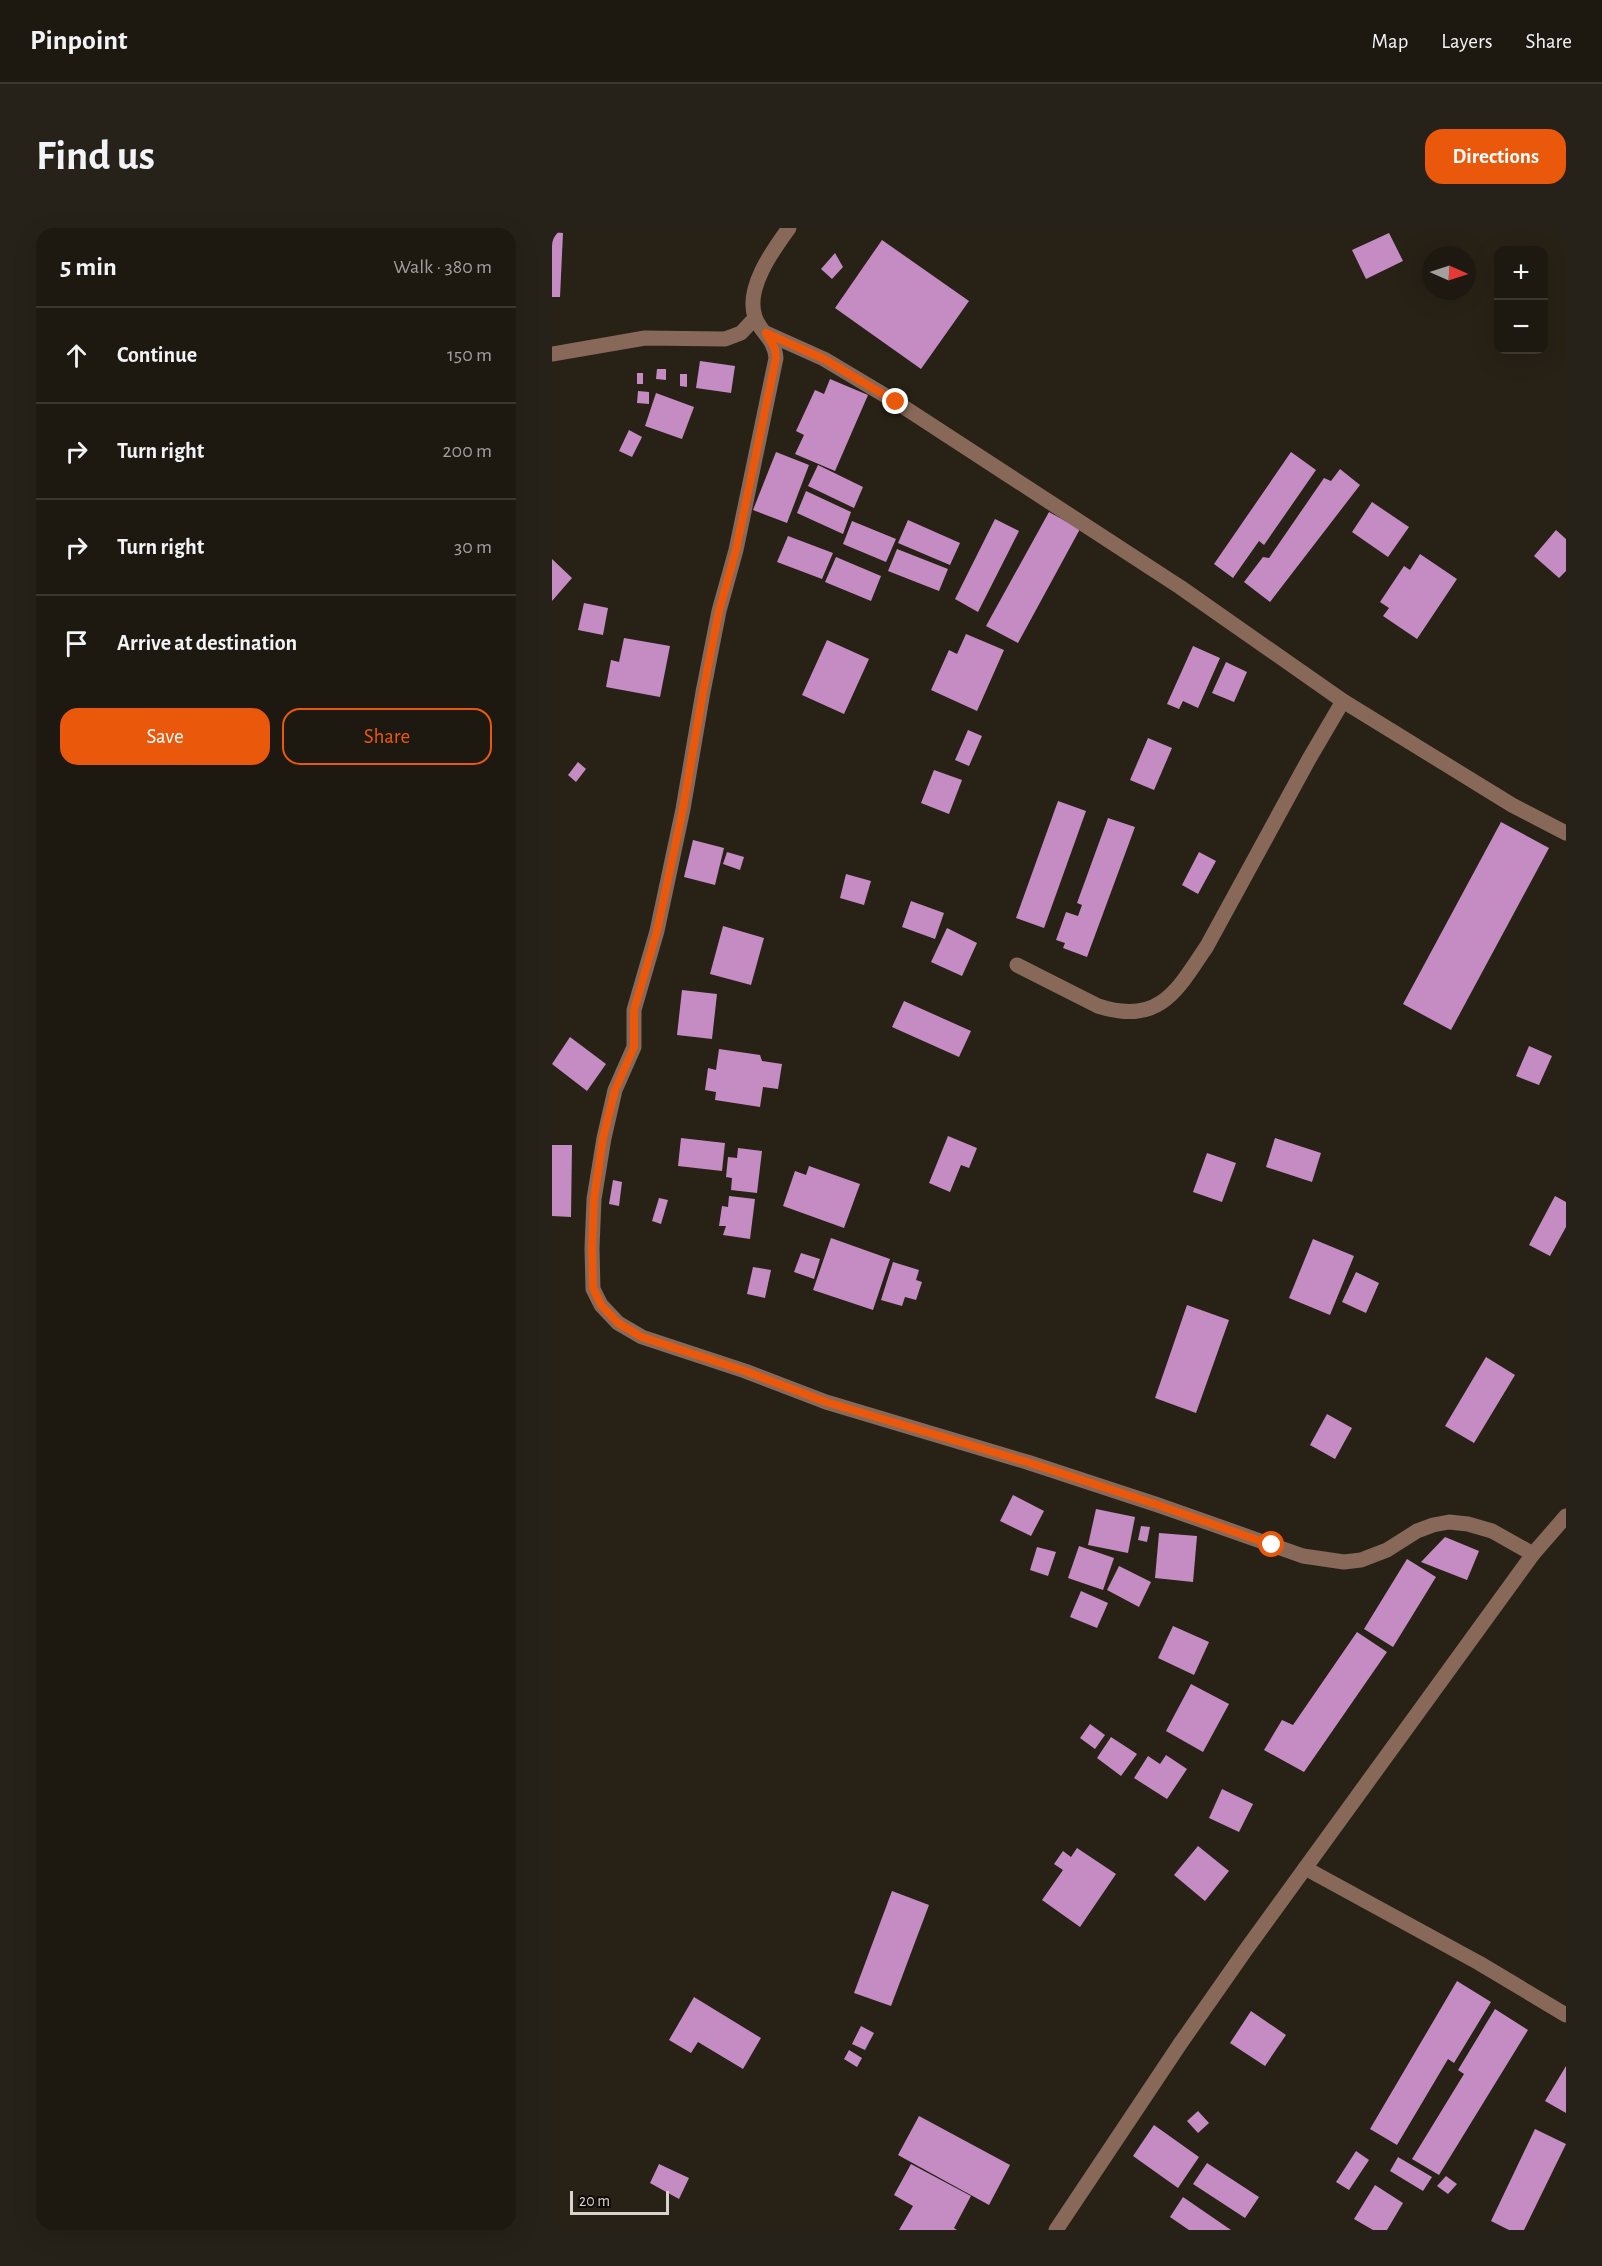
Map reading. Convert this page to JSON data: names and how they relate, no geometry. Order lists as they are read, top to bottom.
{
  "scale_bar": "20 m",
  "north": "right",
  "page": {
    "header": "Pinpoint",
    "nav": ["Map", "Layers", "Share"],
    "buttons": [
      "Directions",
      ["Save", "Share"]
    ],
    "title": "Find us",
    "heading": ["5 min", "Walk · 380 m"],
    "map_buttons": ["+", "−"],
    "list": [
      ["Continue", "150 m"],
      ["Turn right", "200 m"],
      ["Turn right", "30 m"],
      "Arrive at destination"
    ],
    "scale": "20 m"
  }
}
